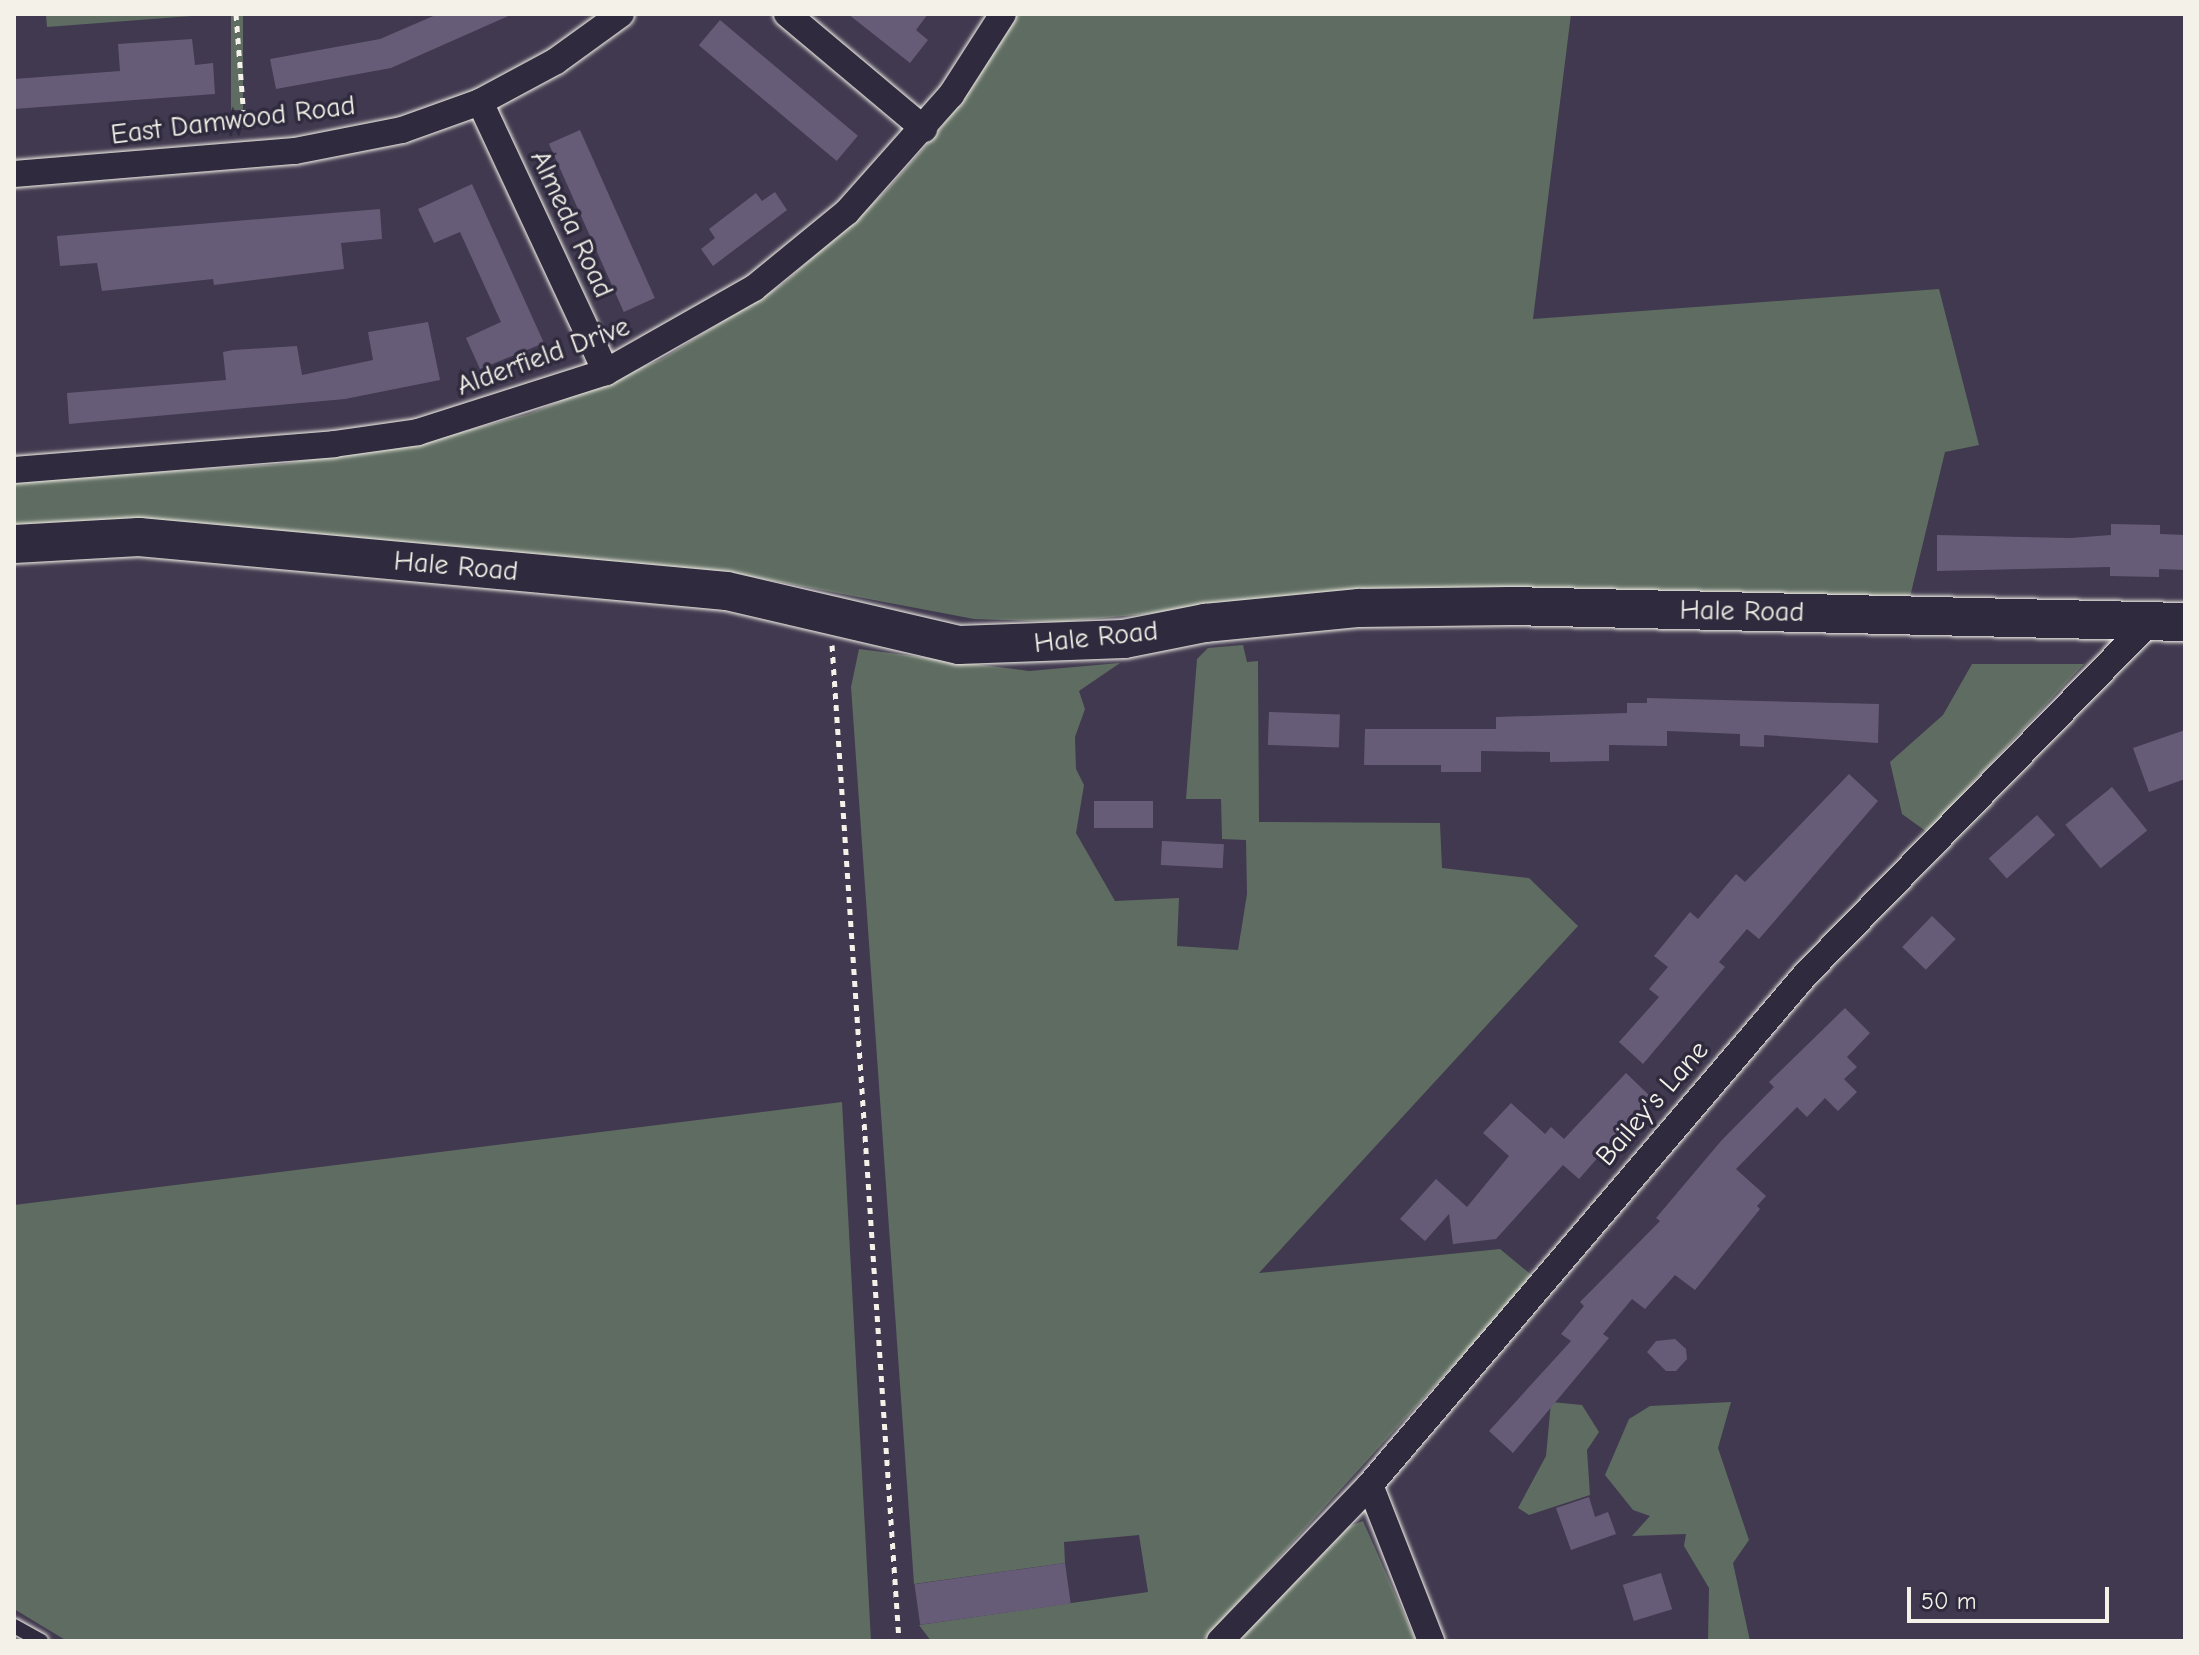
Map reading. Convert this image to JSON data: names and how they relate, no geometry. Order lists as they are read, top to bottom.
{
  "streets": {
    "street": [
      "East Damwood Road",
      "Almeda Road",
      "Alderfield Drive",
      "Hale Road",
      "Bailey's Lane"
    ]
  },
  "crossings": [
    ["East Damwood Road", "Almeda Road"],
    ["Almeda Road", "Alderfield Drive"],
    ["Hale Road", "Bailey's Lane"]
  ],
  "scale_bar": "50 m"
}
